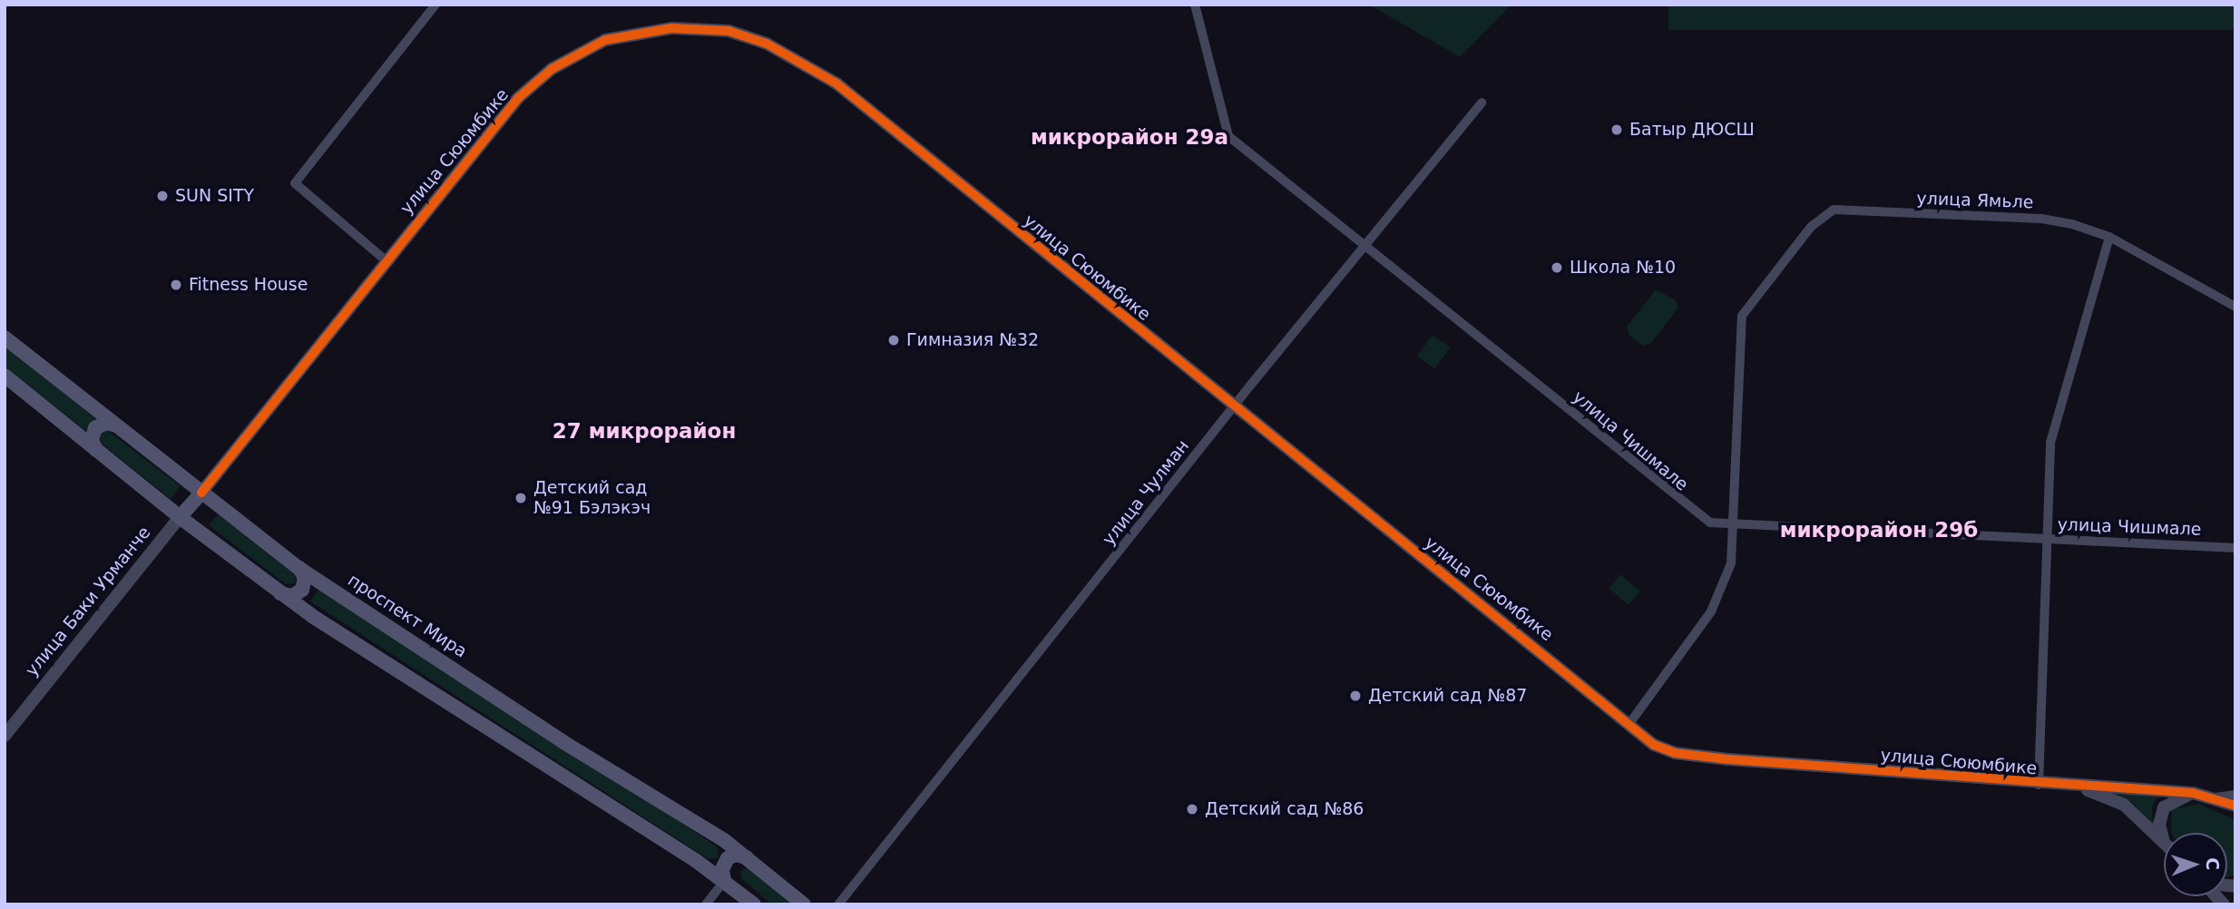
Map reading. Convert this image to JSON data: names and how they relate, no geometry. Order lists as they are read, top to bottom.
{
  "streets": {
    "main road": ["улица Баки Урманче", "проспект Мира"],
    "street": [
      "улица Сююмбике",
      "улица Ямьле",
      "улица Чишмале",
      "улица Чулман"
    ]
  },
  "crossings": [
    ["улица Сююмбике", "улица Чулман"],
    ["улица Сююмбике", "улица Баки Урманче"],
    ["улица Сююмбике", "проспект Мира"],
    ["улица Ямьле", "улица Чишмале"],
    ["улица Чишмале", "улица Чулман"],
    ["улица Баки Урманче", "проспект Мира"]
  ],
  "districts": ["микрорайон 29а", "27 микрорайон", "микрорайон 29б"],
  "places": [
    "Батыр ДЮСШ",
    "SUN SITY",
    "Школа №10",
    "Fitness House",
    "Гимназия №32",
    "Детский сад №91 Бэлэкэч",
    "Детский сад №87",
    "Детский сад №86"
  ],
  "north": "right"
}
